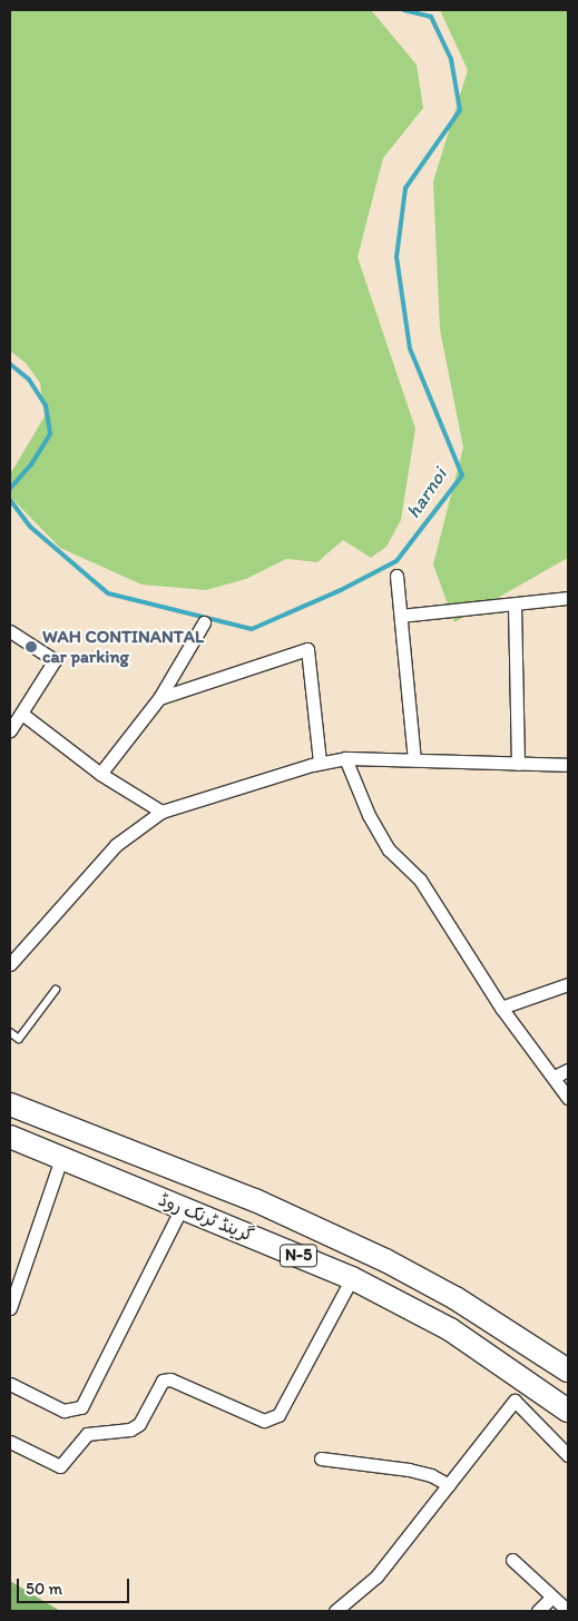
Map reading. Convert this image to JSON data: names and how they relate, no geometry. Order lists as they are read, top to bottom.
{
  "streets": {
    "highway": ["گرینڈ ٹرنک روڈ", "N-5"]
  },
  "water": ["harnoi"],
  "places": ["WAH CONTINANTAL car parking"],
  "scale_bar": "50 m"
}
